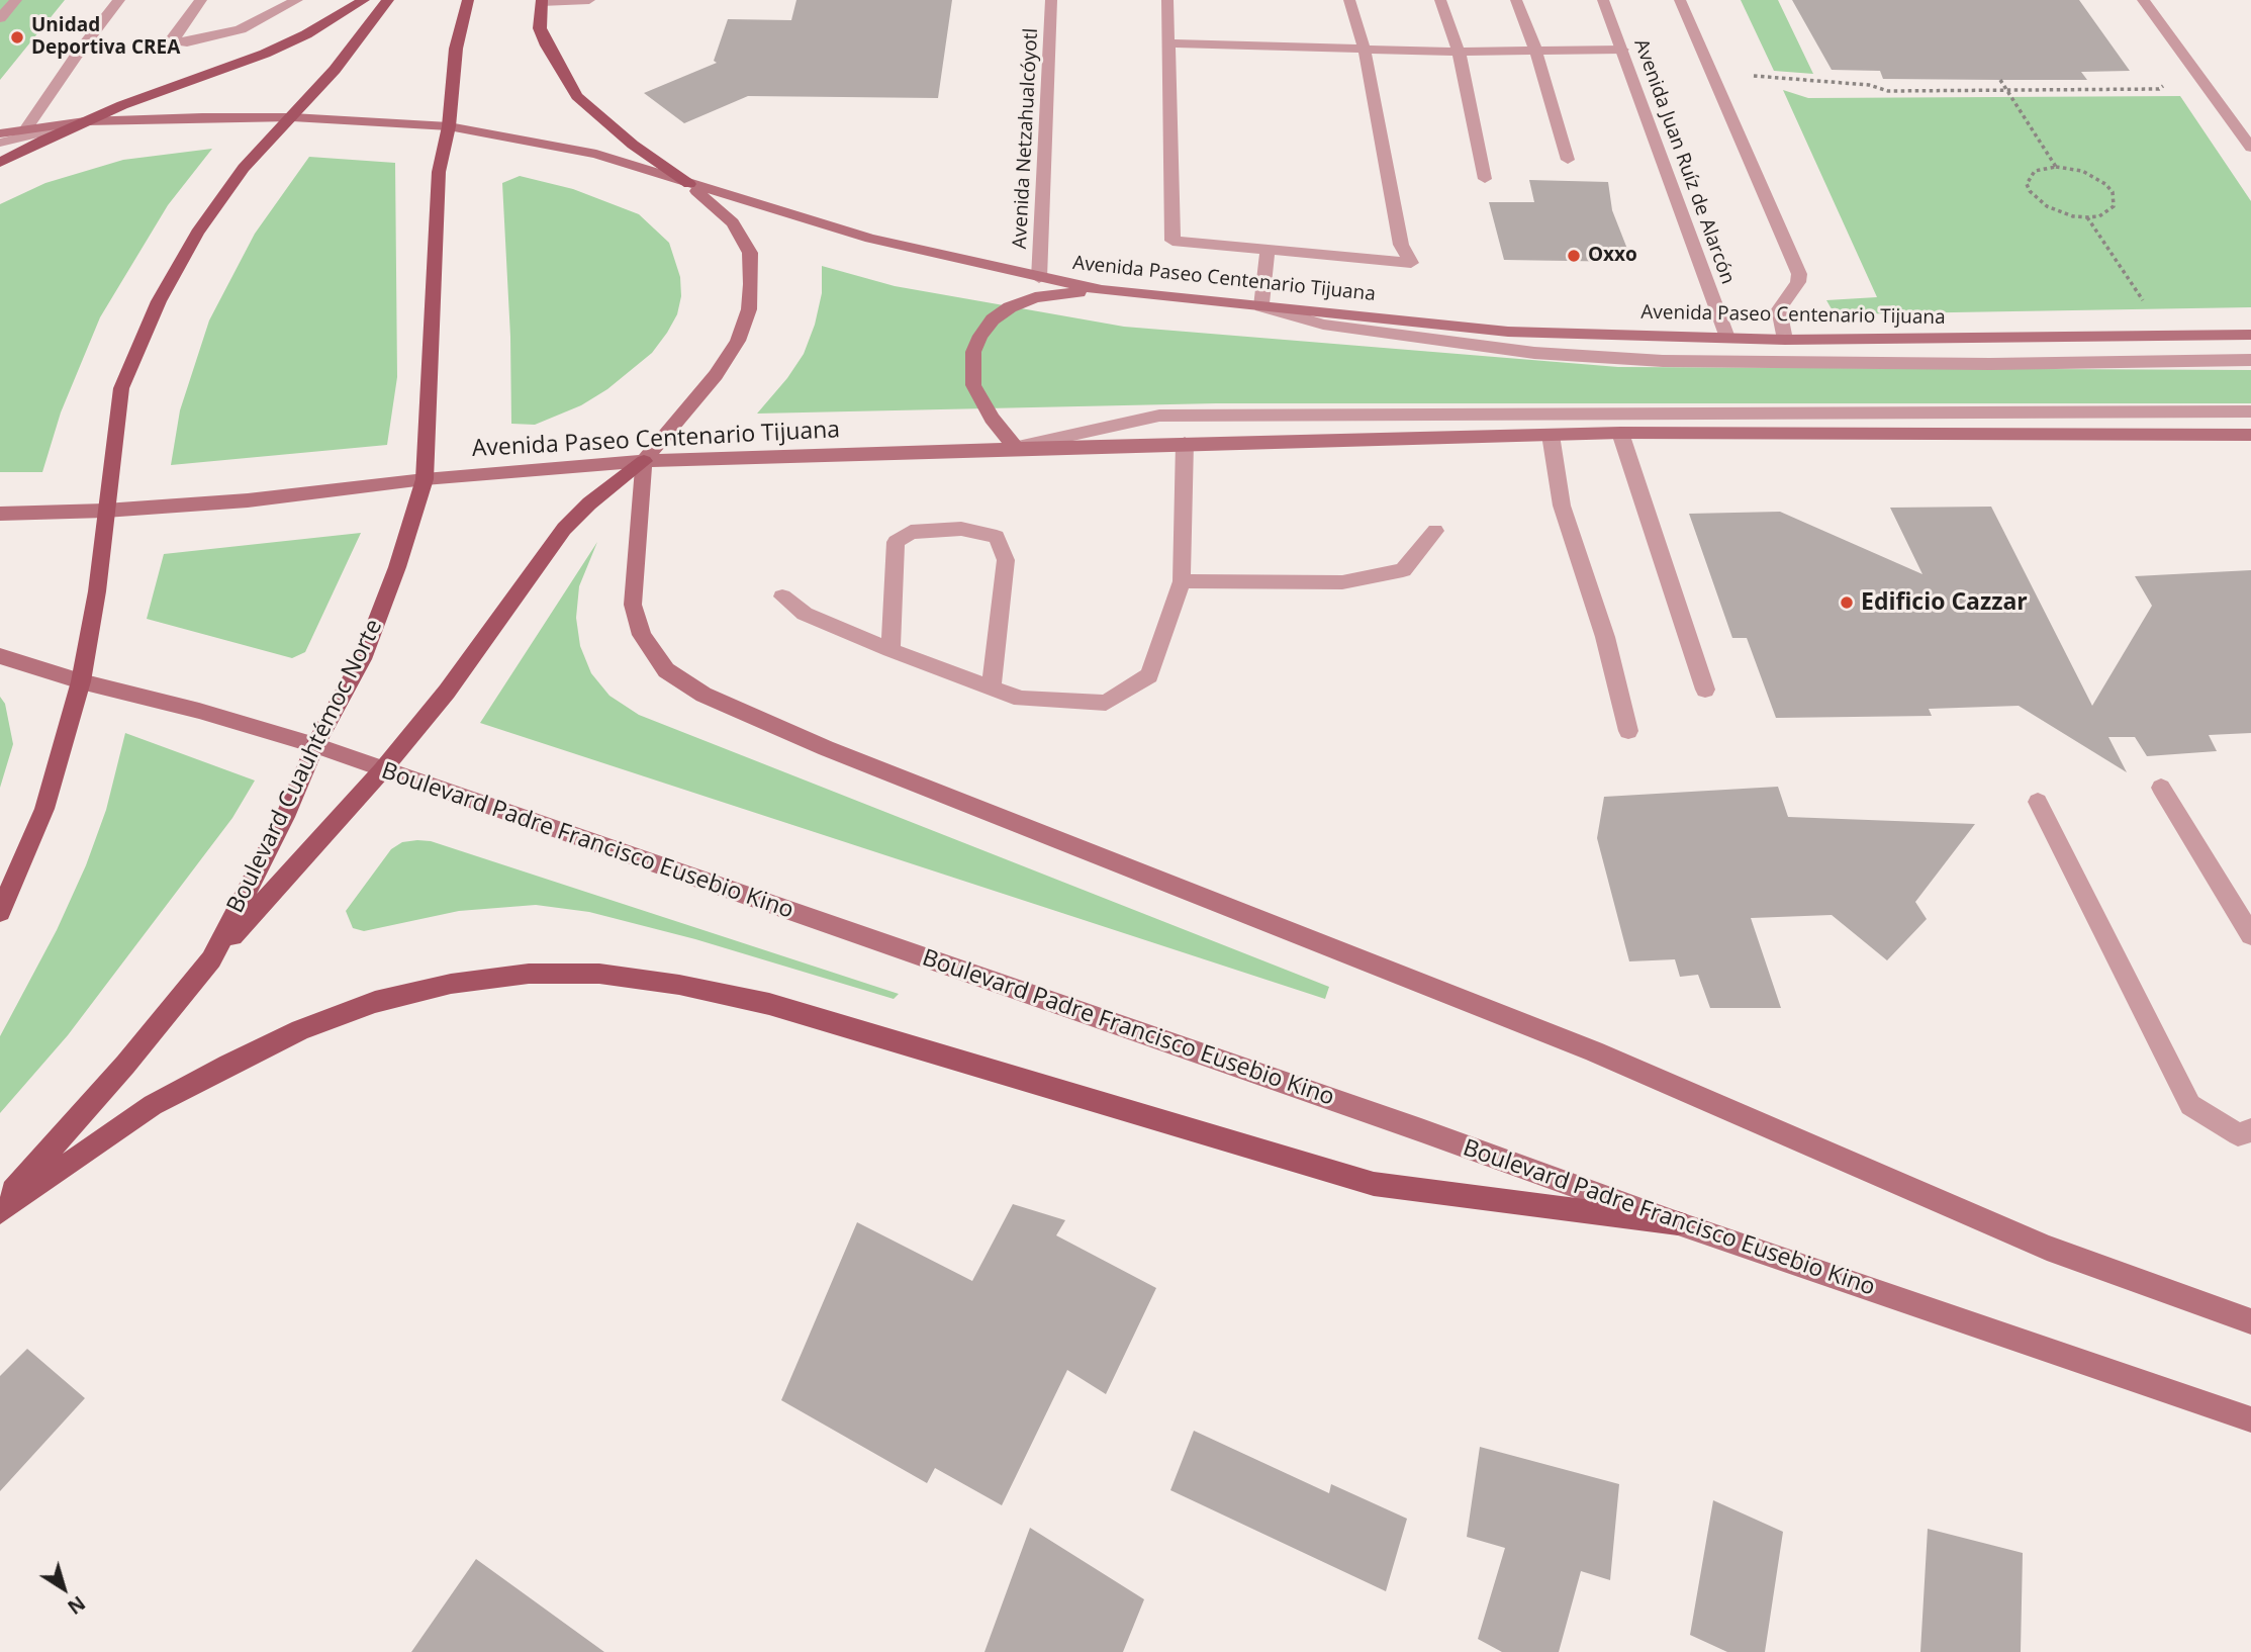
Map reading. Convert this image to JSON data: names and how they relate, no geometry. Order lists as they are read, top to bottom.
{
  "streets": {
    "main road": ["Avenida Paseo Centenario Tijuana", "Boulevard Cuauhtémoc Norte", "Boulevard Padre Francisco Eusebio Kino"],
    "street": ["Avenida Netzahualcóyotl", "Avenida Juan Ruíz de Alarcón"]
  },
  "crossings": [
    ["Avenida Netzahualcóyotl", "Avenida Paseo Centenario Tijuana"],
    ["Avenida Juan Ruíz de Alarcón", "Avenida Paseo Centenario Tijuana"],
    ["Avenida Paseo Centenario Tijuana", "Boulevard Cuauhtémoc Norte"],
    ["Boulevard Cuauhtémoc Norte", "Boulevard Padre Francisco Eusebio Kino"]
  ],
  "places": ["Unidad Deportiva CREA", "Oxxo", "Edificio Cazzar"],
  "north": "bottom right"
}
